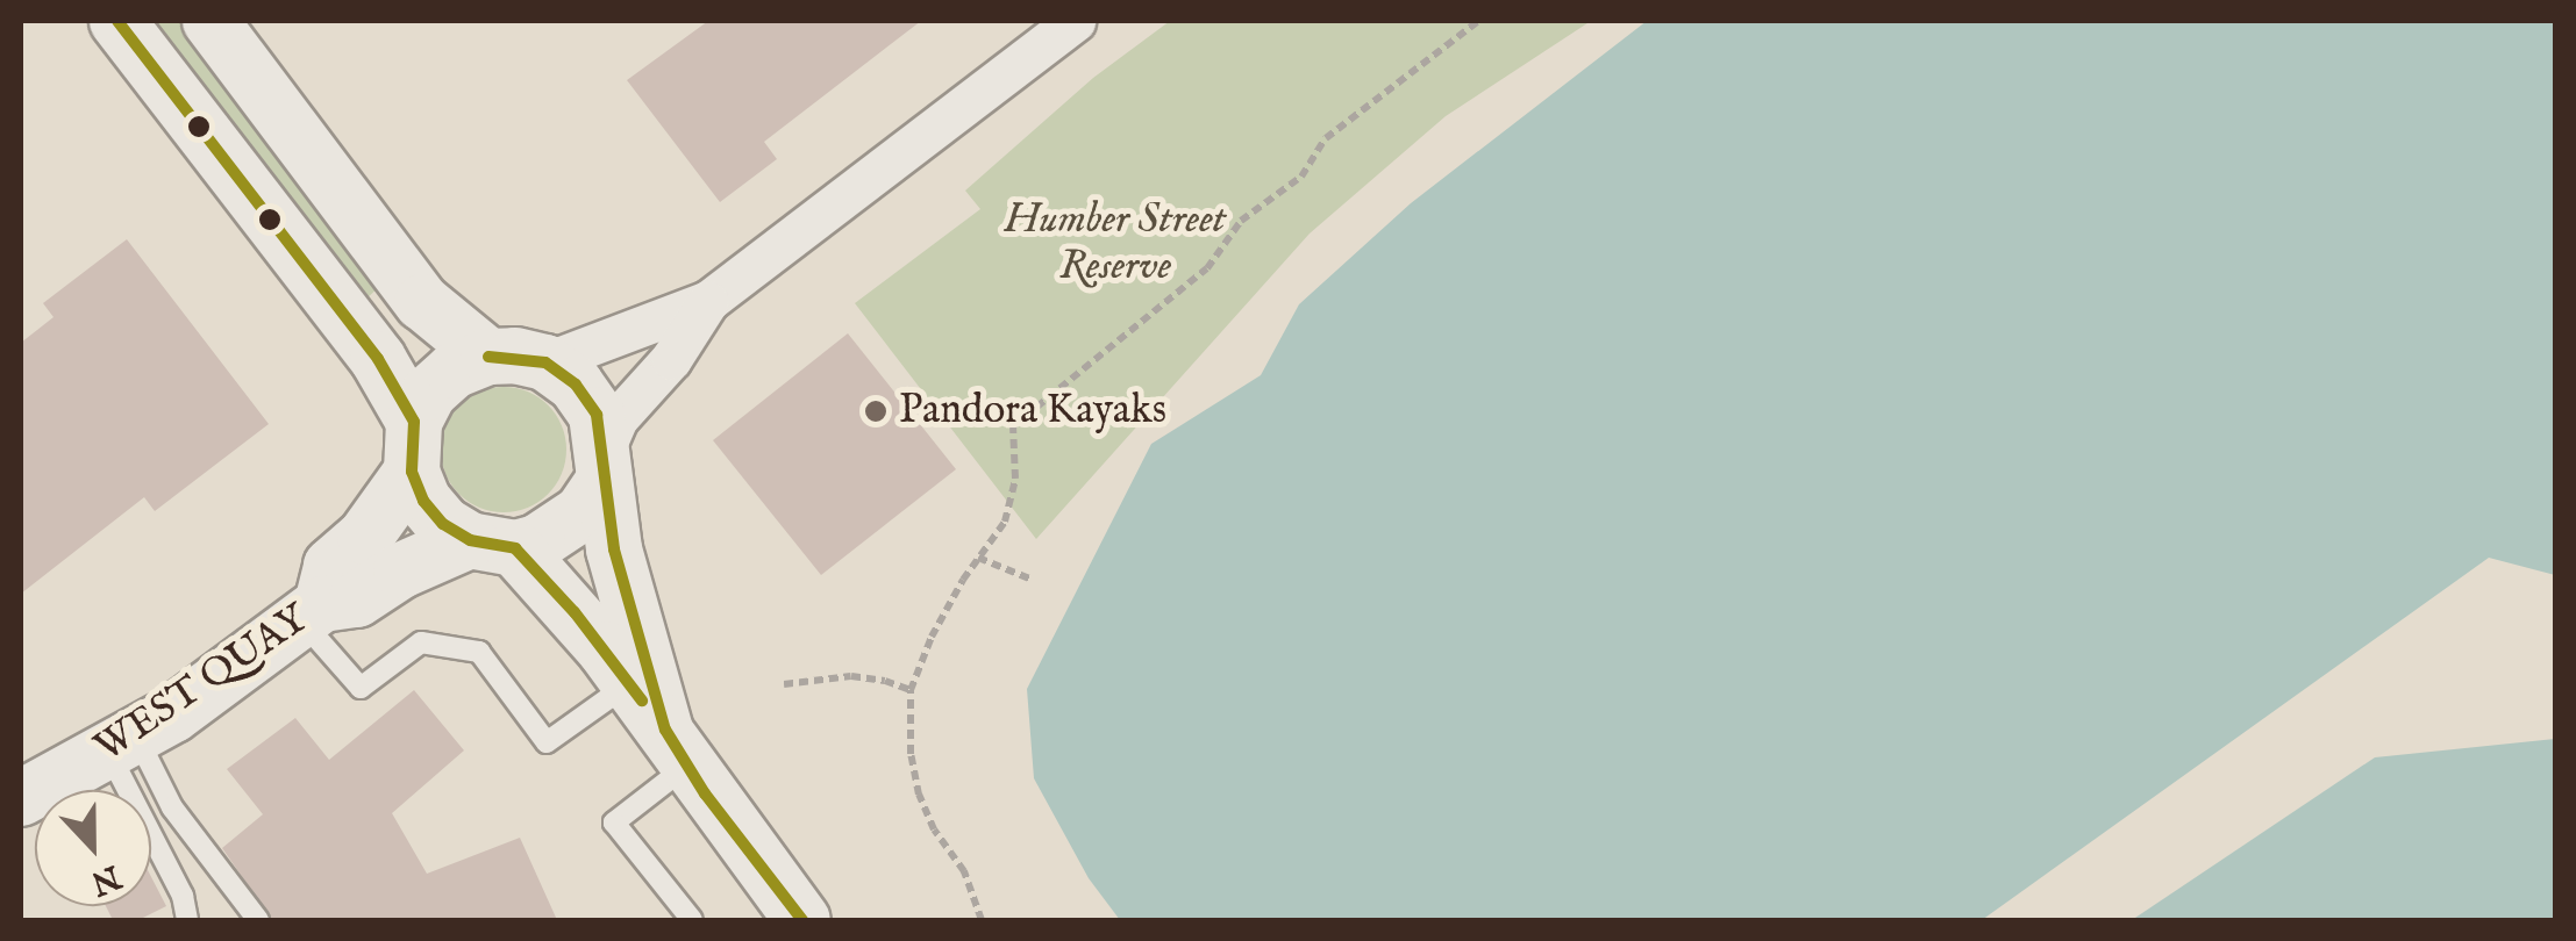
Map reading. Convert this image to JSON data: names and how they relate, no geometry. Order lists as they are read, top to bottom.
{
  "streets": {
    "main road": ["WEST QUAY"]
  },
  "parks": ["Humber Street Reserve"],
  "places": ["Pandora Kayaks"],
  "north": "bottom"
}
